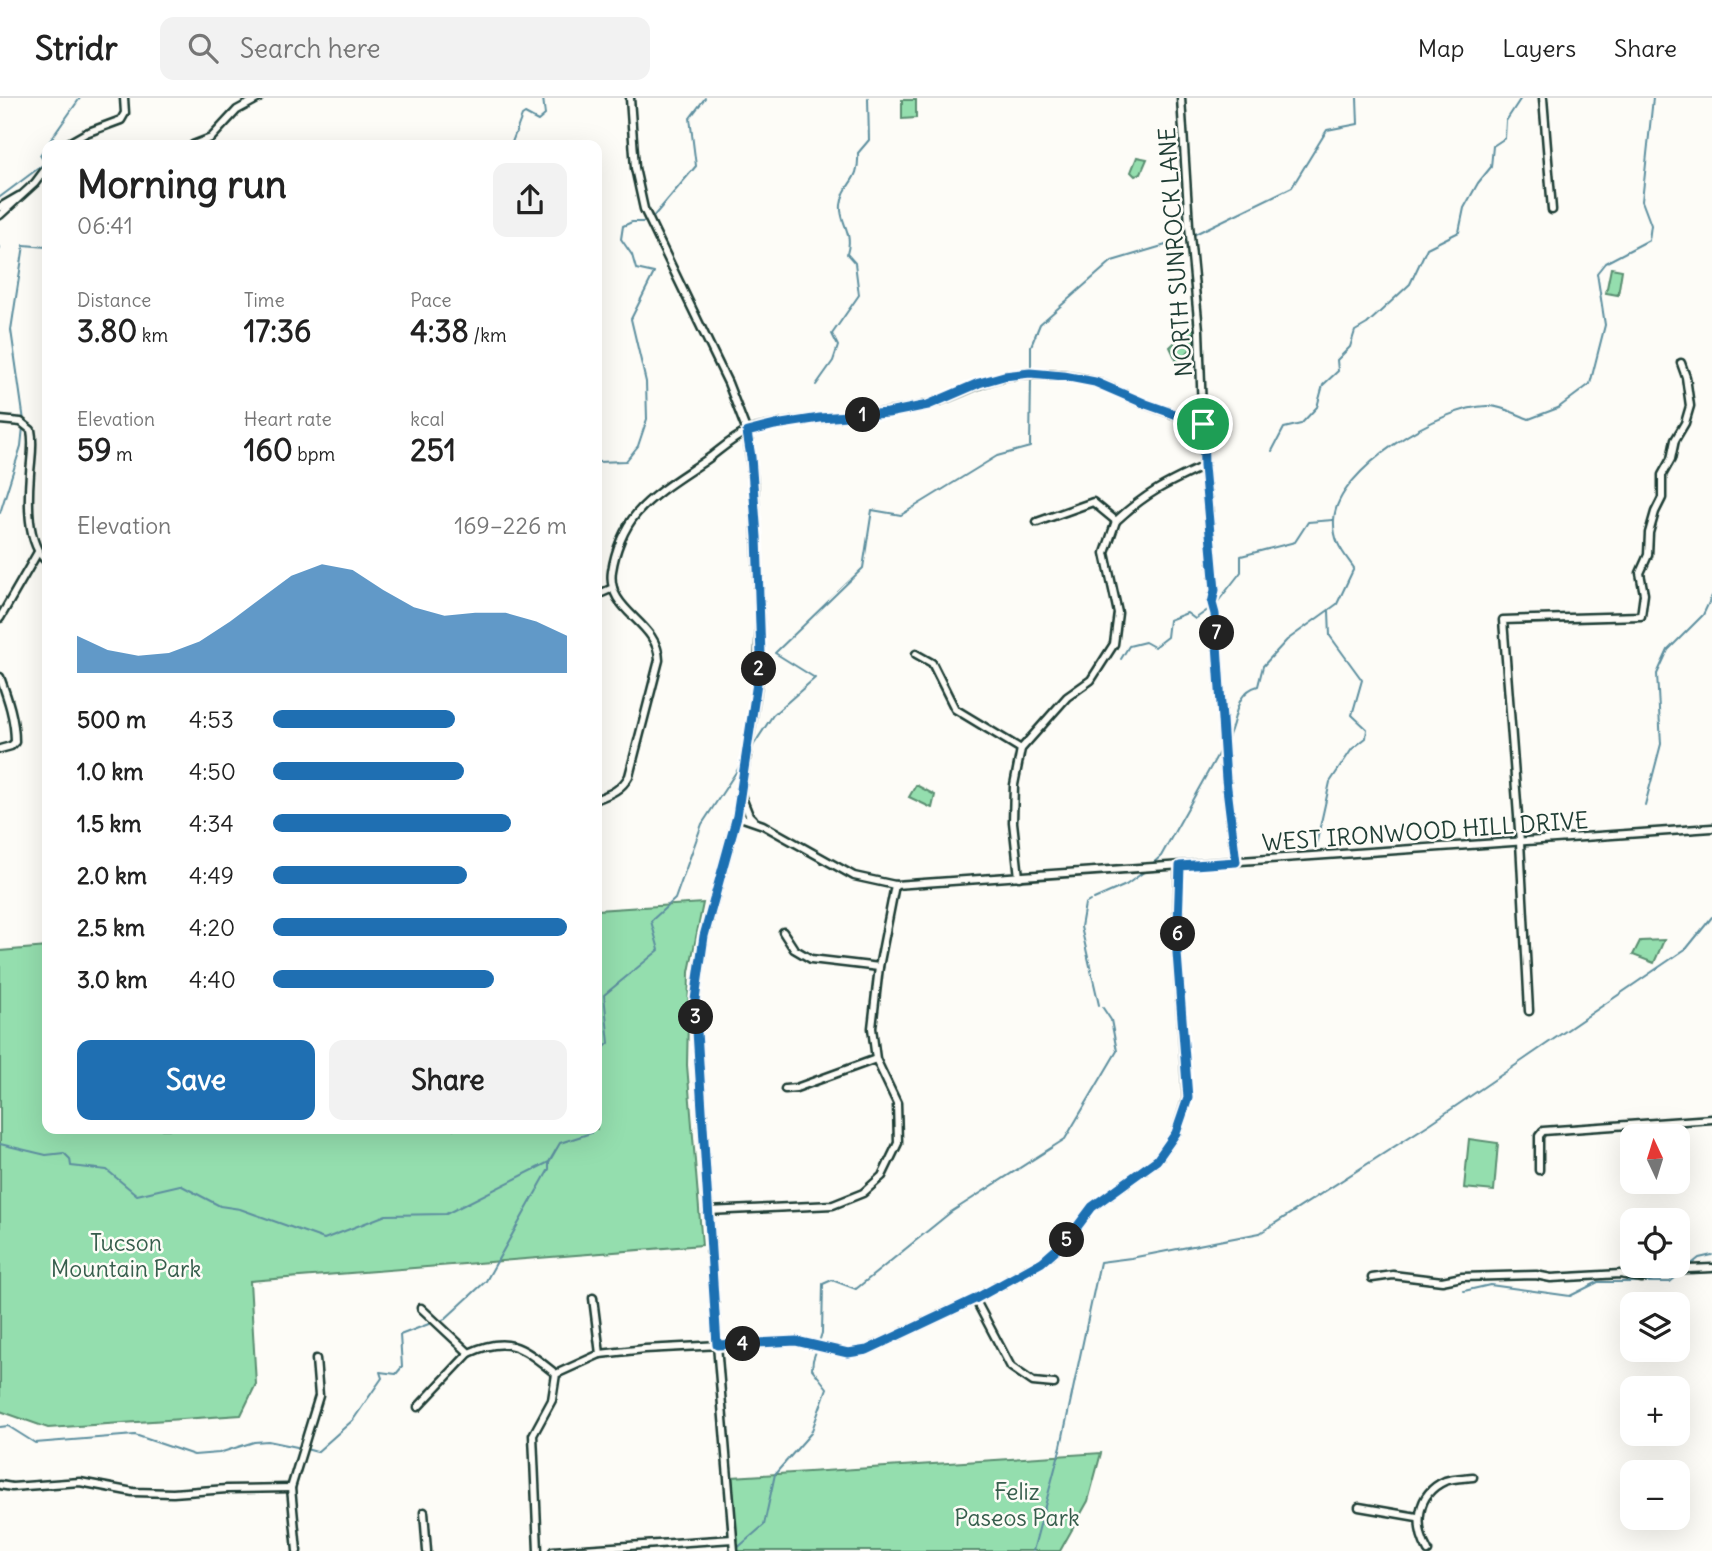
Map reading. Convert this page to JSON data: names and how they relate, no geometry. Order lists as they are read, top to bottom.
{
  "streets": {
    "street": ["NORTH SUNROCK LANE", "WEST IRONWOOD HILL DRIVE"]
  },
  "crossings": [
    ["NORTH SUNROCK LANE", "WEST IRONWOOD HILL DRIVE"]
  ],
  "parks": ["Tucson Mountain Park", "Feliz Paseos Park"],
  "north": "top",
  "page": {
    "header": "Stridr",
    "search": "Search here",
    "nav": ["Map", "Layers", "Share"],
    "heading": ["Morning run", "06:41"],
    "stats": [
      ["Distance", "3.80 km"],
      ["Time", "17:36"],
      ["Pace", "4:38 /km"],
      ["Elevation", "59 m"],
      ["Heart rate", "160 bpm"],
      ["kcal", "251"]
    ],
    "pins": [
      "1",
      "7",
      "2",
      "6",
      "3",
      "5",
      "4"
    ],
    "chart": ["Elevation", "169–226 m"],
    "list": [
      {
        "name": "500 m",
        "note": "4:53"
      },
      {
        "name": "1.0 km",
        "note": "4:50"
      },
      {
        "name": "1.5 km",
        "note": "4:34"
      },
      {
        "name": "2.0 km",
        "note": "4:49"
      },
      {
        "name": "2.5 km",
        "note": "4:20"
      },
      {
        "name": "3.0 km",
        "note": "4:40"
      }
    ],
    "buttons": ["Save", "Share"],
    "map_buttons": ["+", "−"]
  }
}
